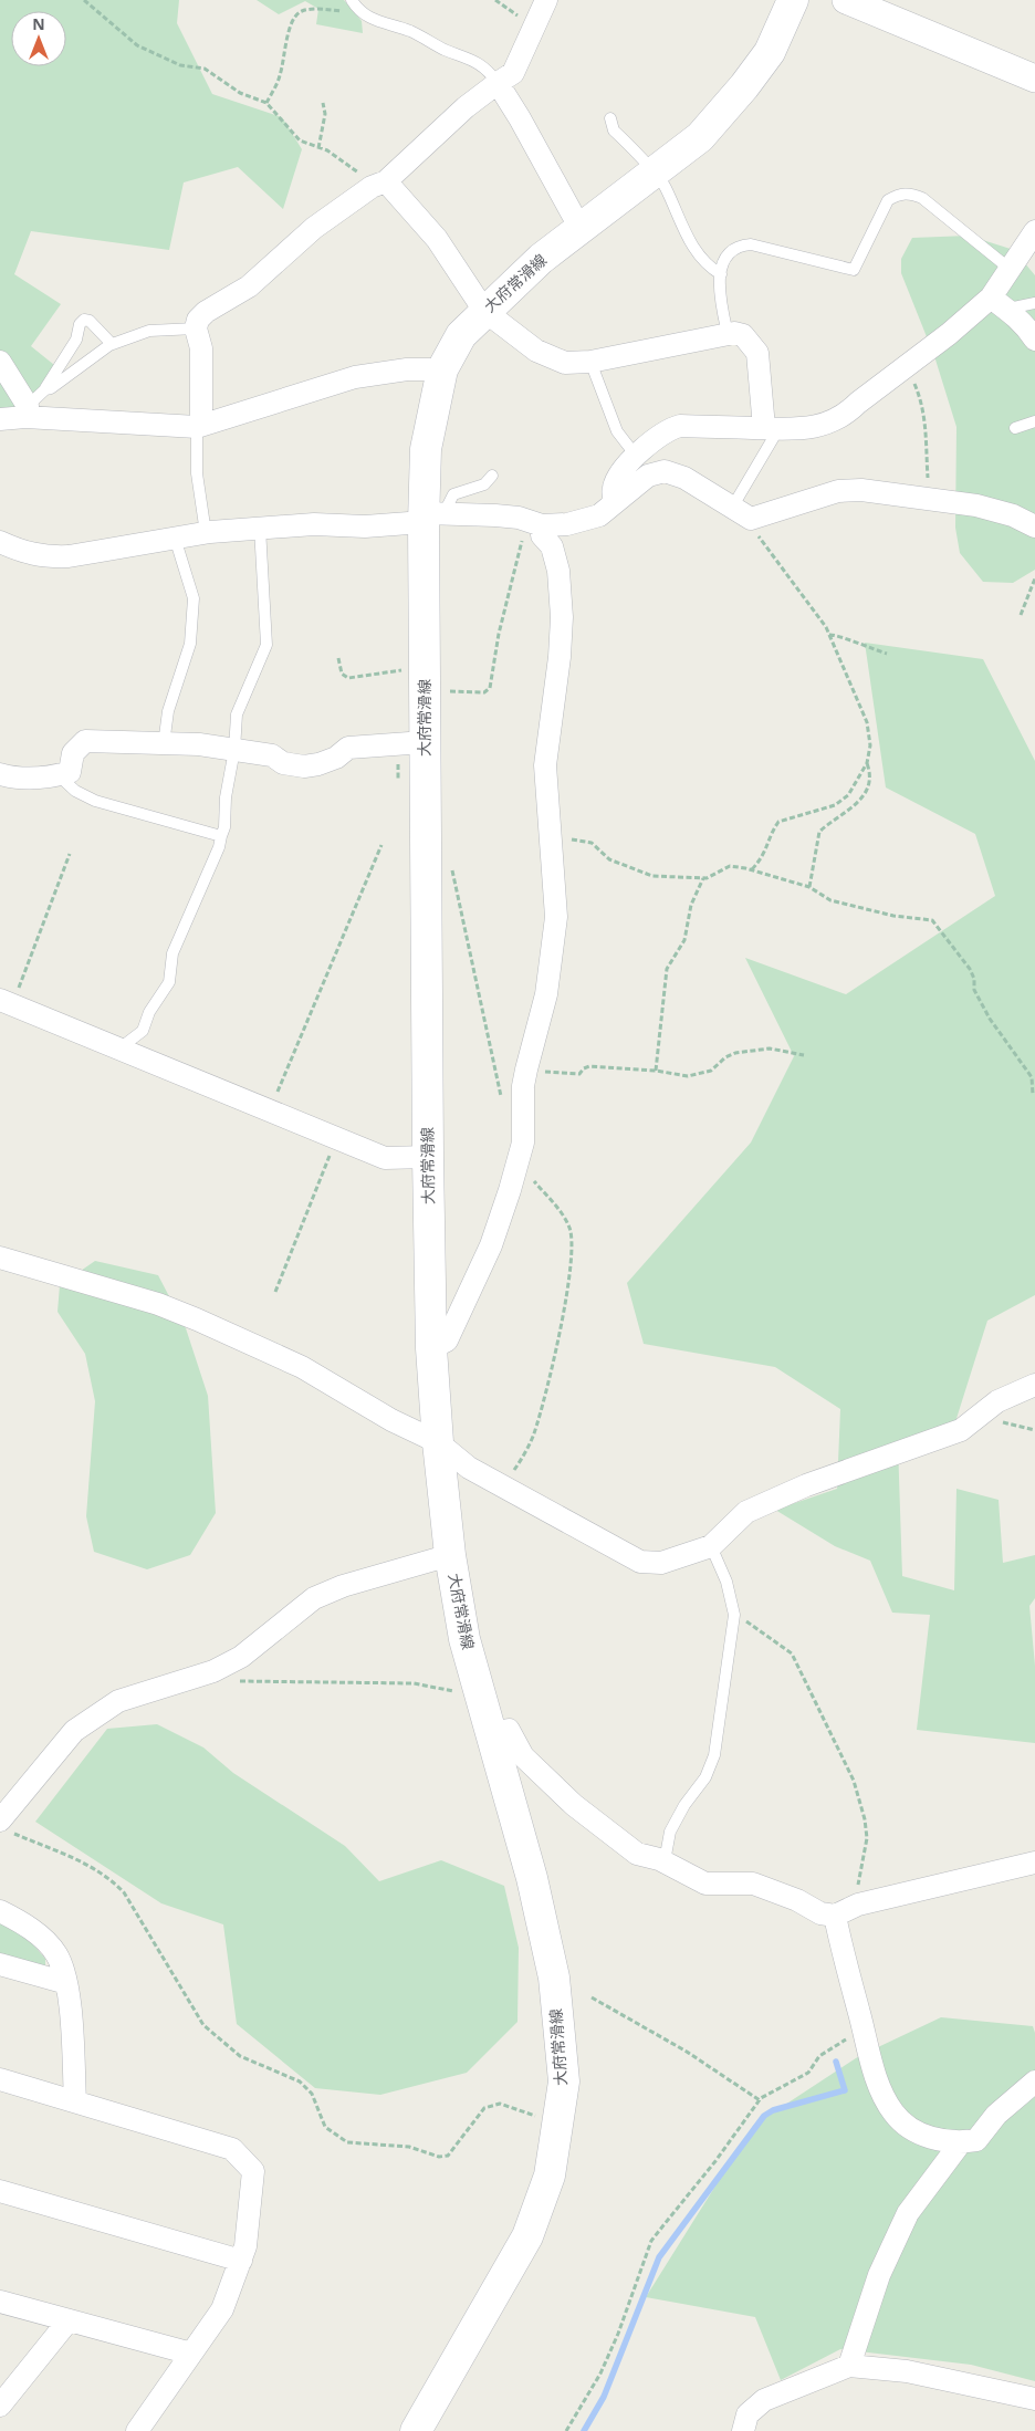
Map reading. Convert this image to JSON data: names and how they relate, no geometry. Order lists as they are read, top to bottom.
{
  "streets": {
    "main road": ["大府常滑線"]
  },
  "north": "top"
}
